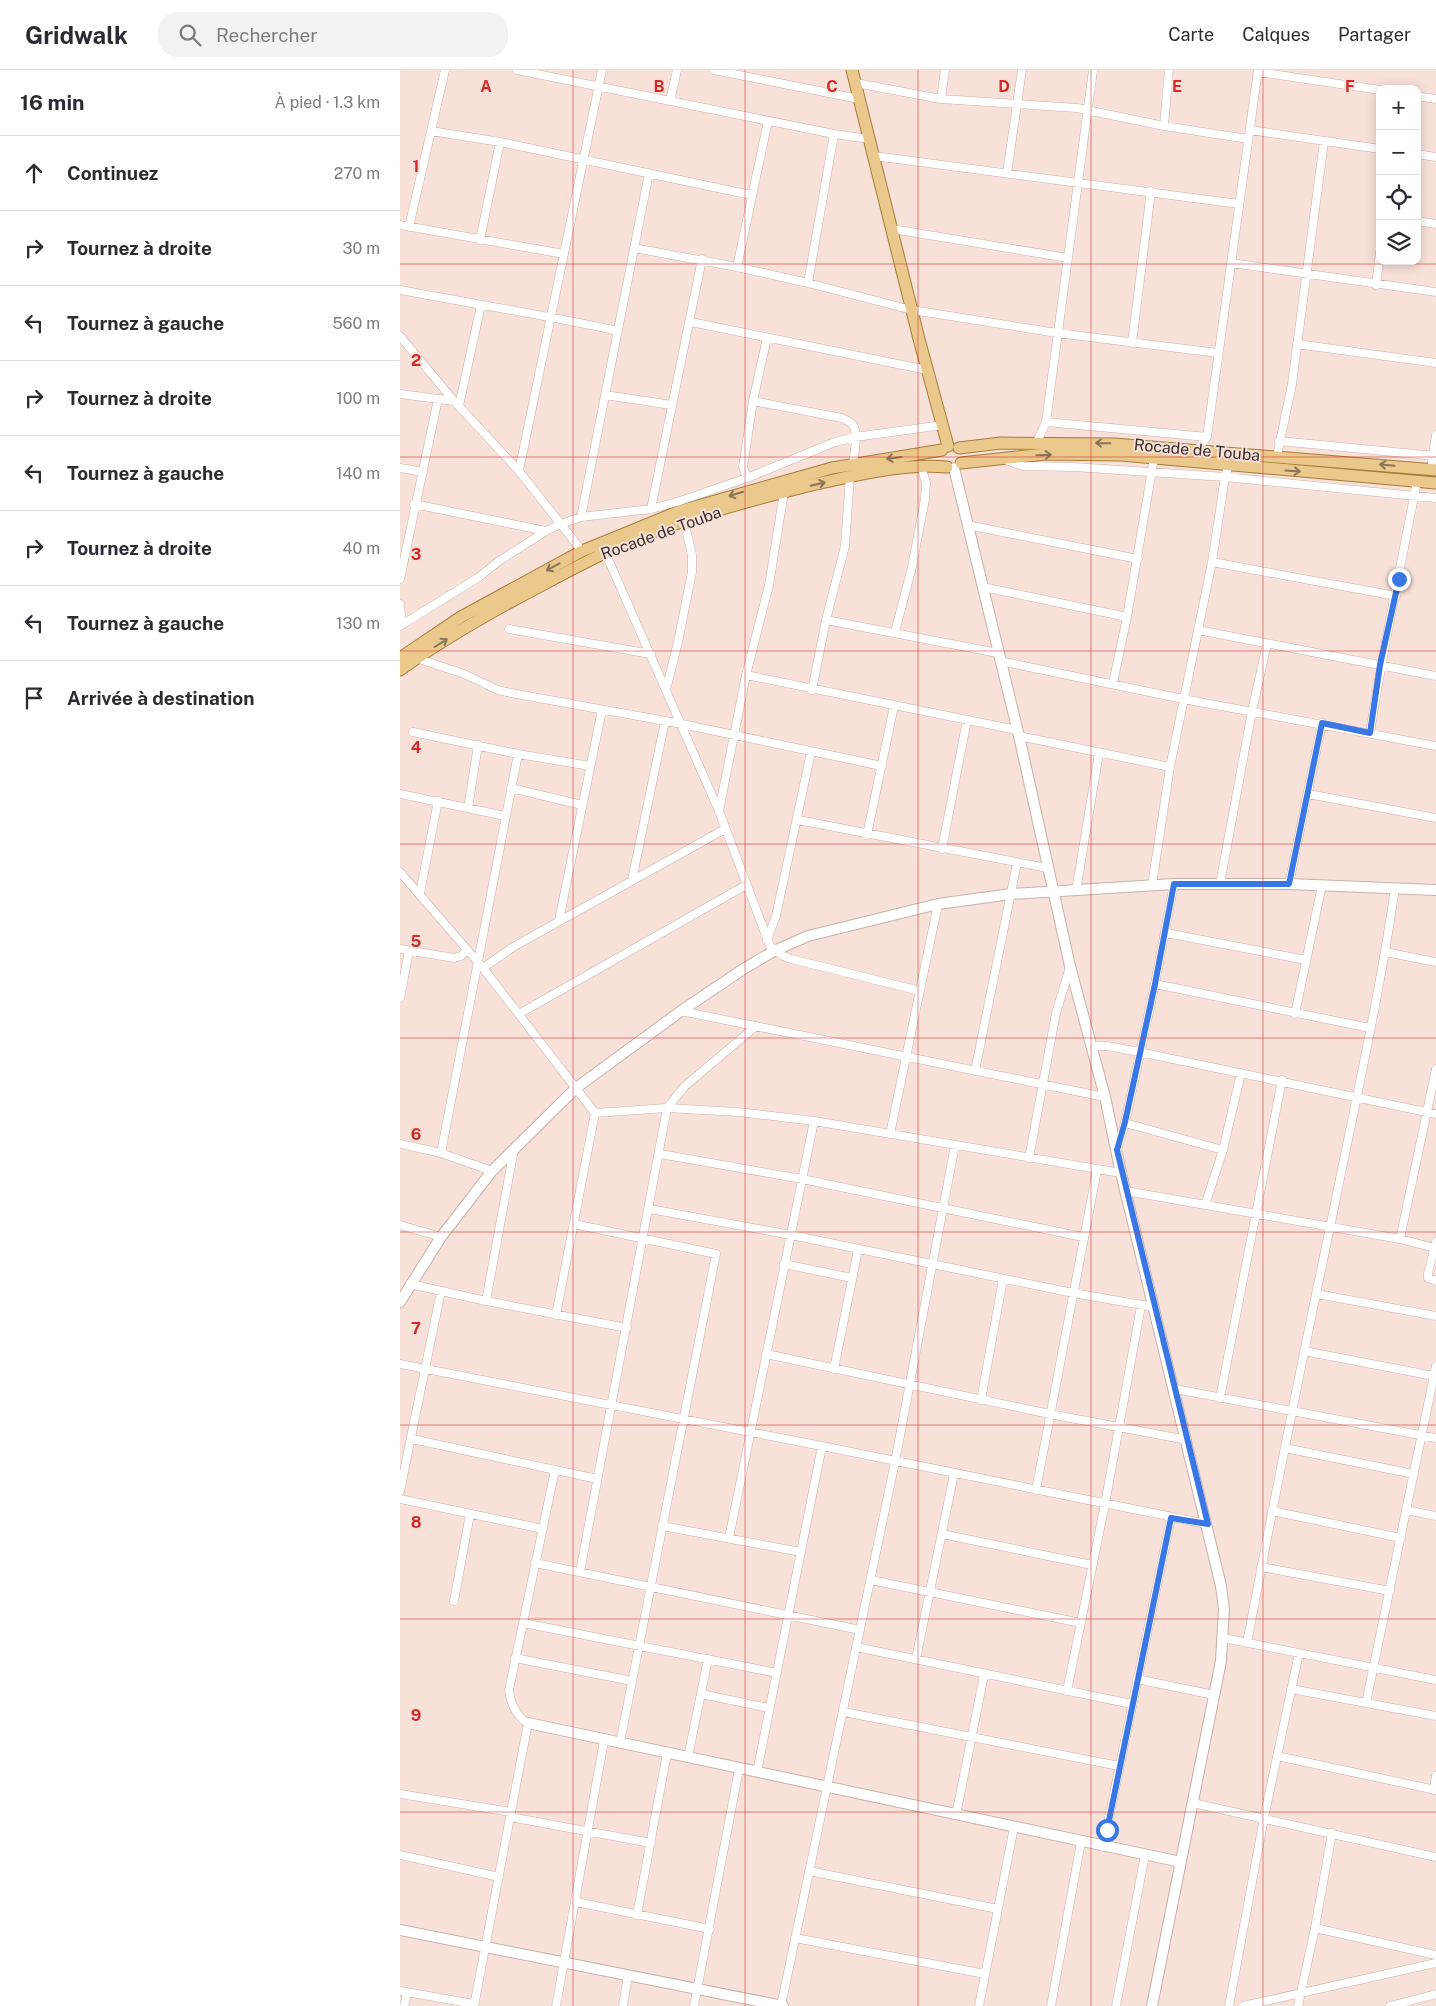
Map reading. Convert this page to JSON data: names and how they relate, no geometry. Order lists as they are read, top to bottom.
{
  "streets": {
    "main road": ["Rocade de Touba"]
  },
  "page": {
    "header": "Gridwalk",
    "search": "Rechercher",
    "nav": ["Carte", "Calques", "Partager"],
    "heading": ["16 min", "À pied · 1.3 km"],
    "map_buttons": ["+", "−"],
    "list": [
      ["Continuez", "270 m"],
      ["Tournez à droite", "30 m"],
      ["Tournez à gauche", "560 m"],
      ["Tournez à droite", "100 m"],
      ["Tournez à gauche", "140 m"],
      ["Tournez à droite", "40 m"],
      ["Tournez à gauche", "130 m"],
      "Arrivée à destination"
    ]
  },
  "grid": {
    "columns": [
      "A",
      "B",
      "C",
      "D",
      "E",
      "F"
    ],
    "rows": [
      "1",
      "2",
      "3",
      "4",
      "5",
      "6",
      "7",
      "8",
      "9"
    ]
  }
}
